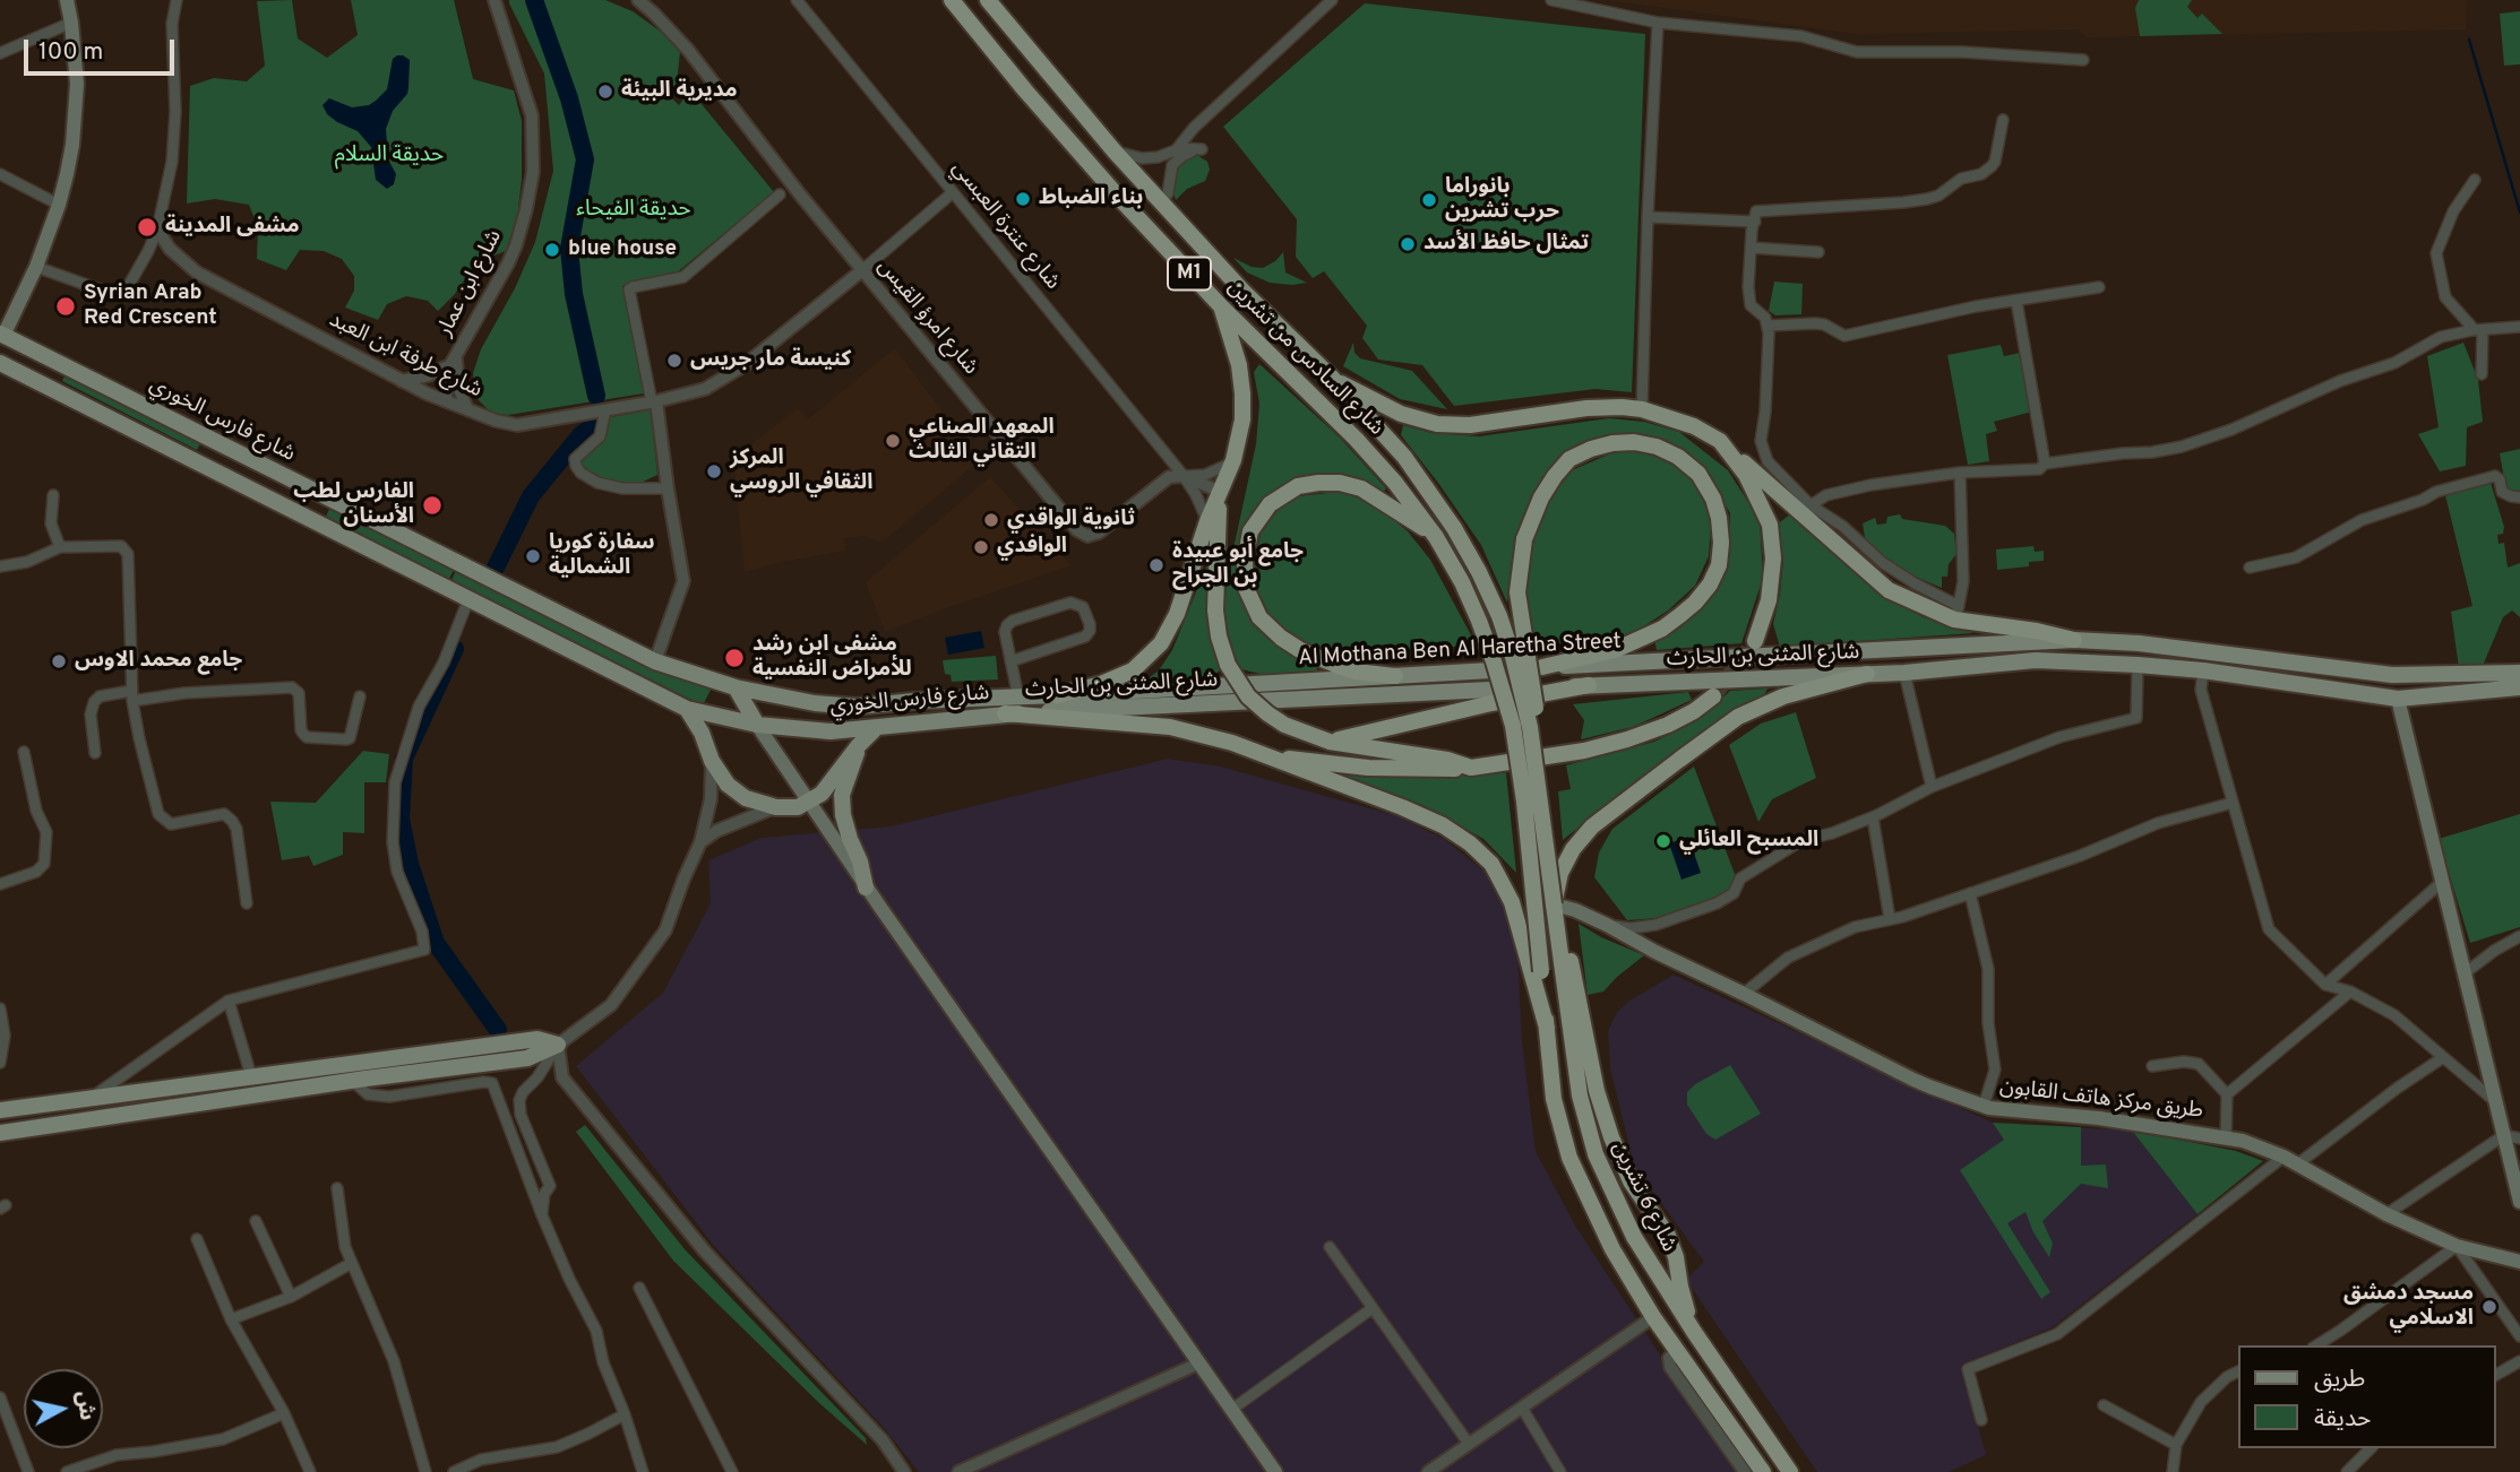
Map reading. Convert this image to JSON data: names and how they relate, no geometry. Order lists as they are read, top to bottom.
{
  "streets": {
    "highway": ["M1", "شارع السادس من تشرين", "شارع 6 تشرين"],
    "main road": [
      "شارع فارس الخوري",
      "Al Mothana Ben Al Haretha Street",
      "شارع المثنى بن الحارث",
      "طريق مركز هاتف القابون"
    ],
    "street": [
      "شارع عنترة العبسي",
      "شارع ابن عمار",
      "شارع امرؤ القيس",
      "شارع طرفة ابن العبد"
    ]
  },
  "crossings": [
    ["شارع عنترة العبسي", "شارع امرؤ القيس"],
    ["شارع ابن عمار", "شارع طرفة ابن العبد"],
    ["شارع امرؤ القيس", "شارع طرفة ابن العبد"],
    ["شارع فارس الخوري", "Al Mothana Ben Al Haretha Street"],
    ["شارع فارس الخوري", "شارع المثنى بن الحارث"],
    ["طريق مركز هاتف القابون", "شارع 6 تشرين"]
  ],
  "parks": ["حديقة السلام", "حديقة الفيحاء"],
  "places": [
    "مديرية البيئة",
    "بناء الضباط",
    "بانوراما حرب تشرين",
    "مشفى المدينة",
    "تمثال حافظ الأسد",
    "blue house",
    "Syrian Arab Red Crescent",
    "كنيسة مار جريس",
    "المعهد الصناعي التقاني الثالث",
    "المركز الثقافي الروسي",
    "الفارس لطب الأسنان",
    "ثانوية الواقدي",
    "الوافدي",
    "سفارة كوريا الشمالية",
    "جامع أبو عبيدة بن الجراح",
    "مشفى ابن رشد للأمراض النفسية",
    "جامع محمد الاوس",
    "المسبح العائلي",
    "مسجد دمشق الاسلامي"
  ],
  "legend": ["طريق", "حديقة"],
  "scale_bar": "100 m",
  "north": "right"
}
